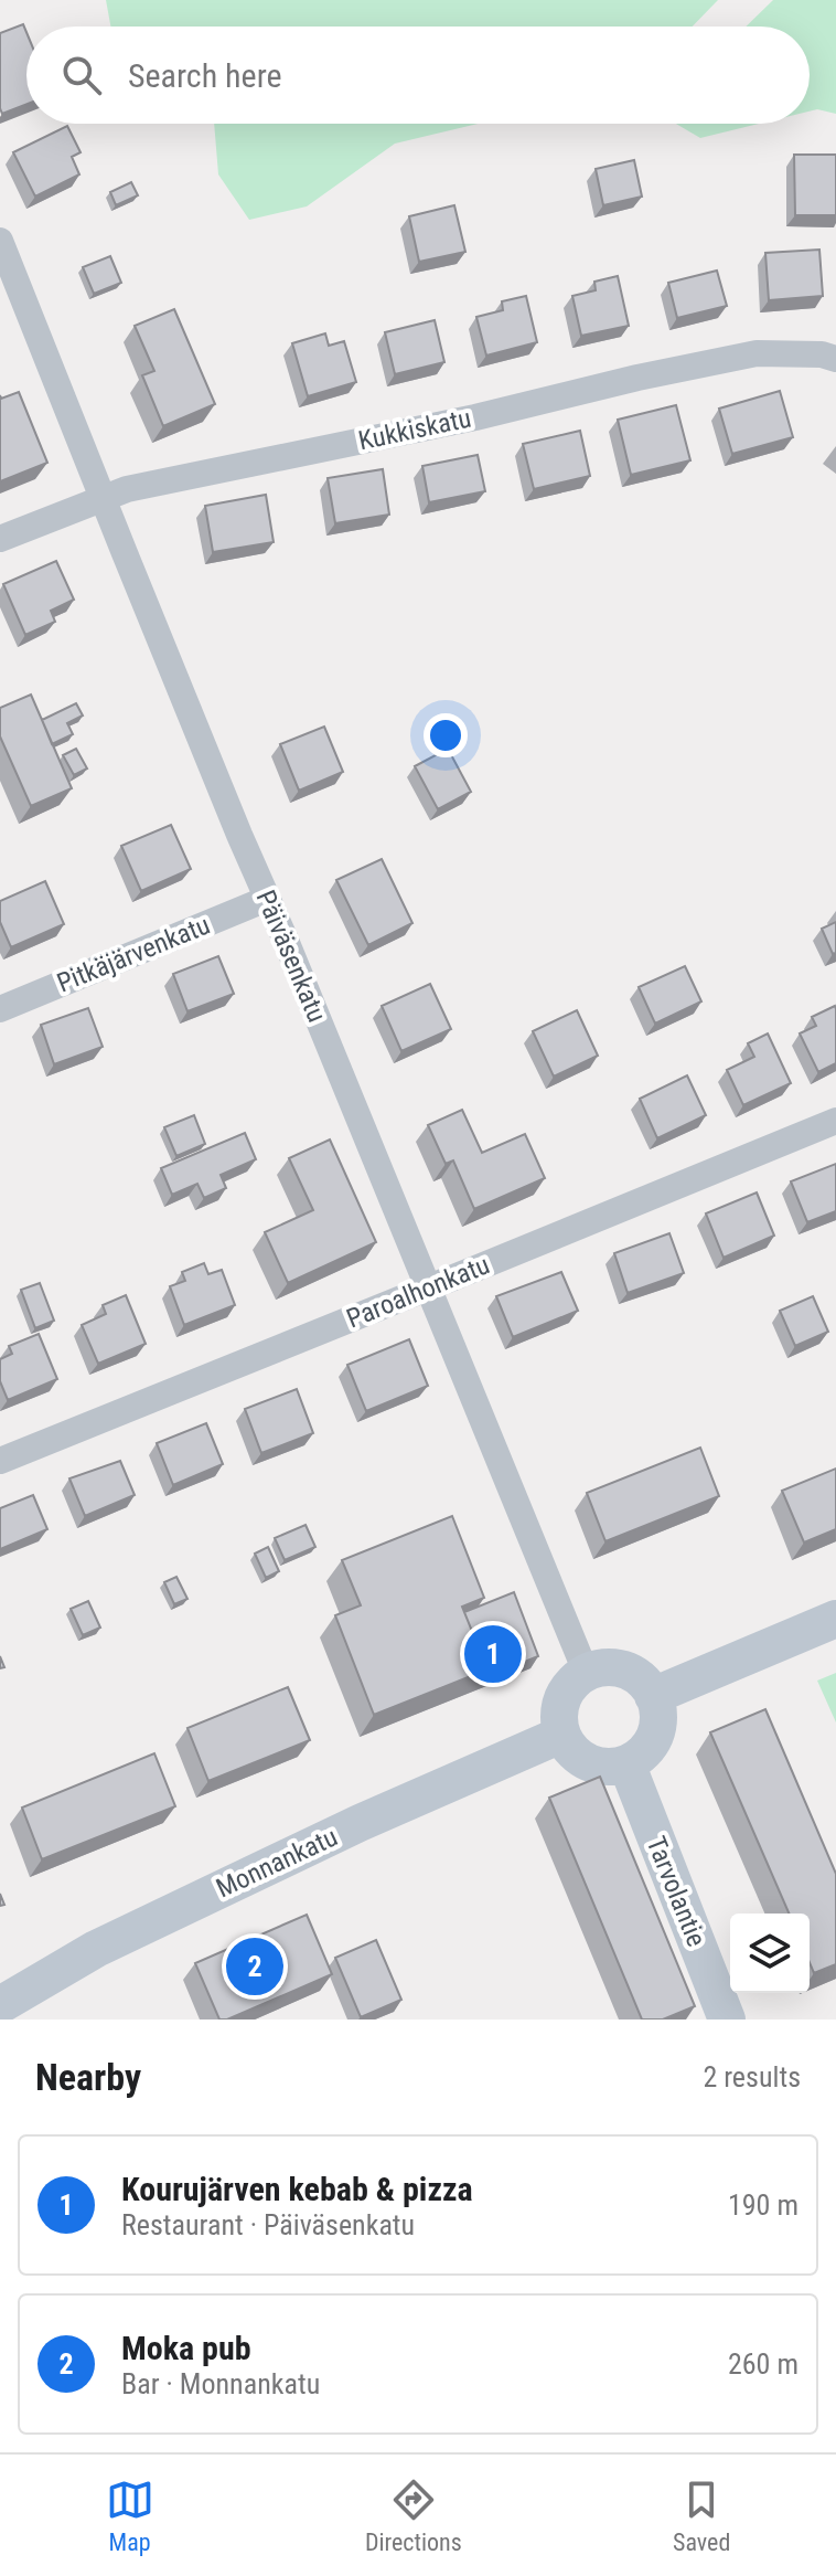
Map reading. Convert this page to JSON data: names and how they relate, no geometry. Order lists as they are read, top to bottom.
{
  "streets": {
    "main road": ["Monnankatu", "Tarvolantie"],
    "street": [
      "Kukkiskatu",
      "Pitkäjärvenkatu",
      "Päiväsenkatu",
      "Paroalhonkatu"
    ]
  },
  "crossings": [
    ["Kukkiskatu", "Päiväsenkatu"],
    ["Pitkäjärvenkatu", "Päiväsenkatu"],
    ["Päiväsenkatu", "Paroalhonkatu"],
    ["Päiväsenkatu", "Monnankatu"],
    ["Päiväsenkatu", "Tarvolantie"],
    ["Monnankatu", "Tarvolantie"]
  ],
  "page": {
    "search": "Search here",
    "pins": ["1", "2"],
    "heading": ["Nearby", "2 results"],
    "list": [
      {
        "mark": "1",
        "name": "Kourujärven kebab & pizza",
        "note": "Restaurant · Päiväsenkatu",
        "value": "190 m"
      },
      {
        "mark": "2",
        "name": "Moka pub",
        "note": "Bar · Monnankatu",
        "value": "260 m"
      }
    ],
    "nav": ["Map", "Directions", "Saved"]
  }
}
